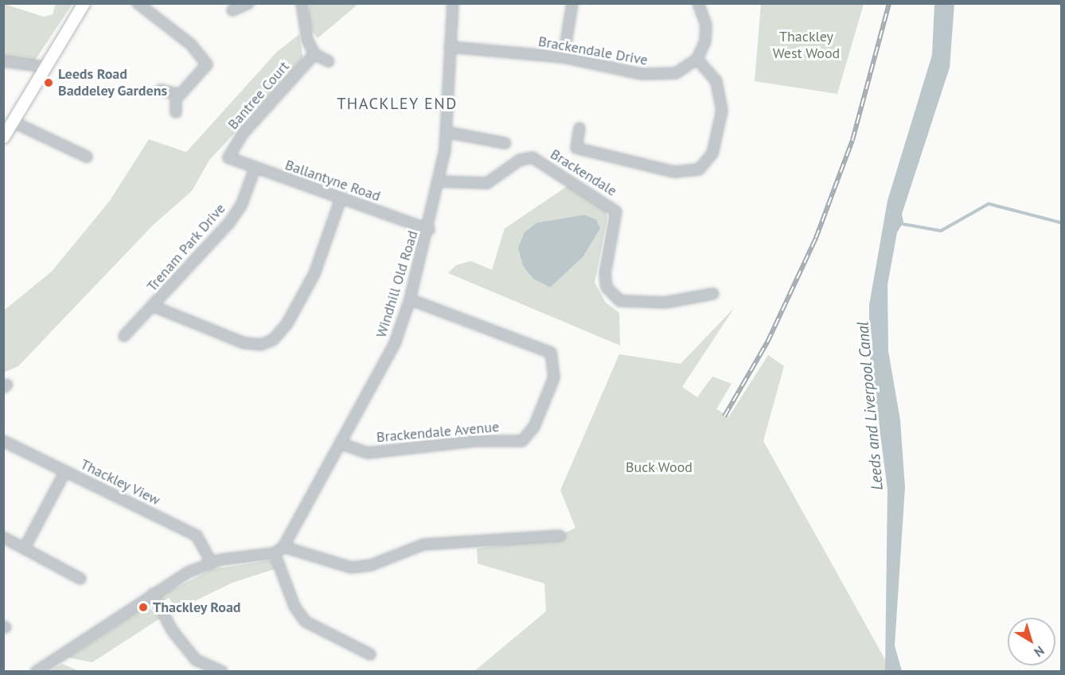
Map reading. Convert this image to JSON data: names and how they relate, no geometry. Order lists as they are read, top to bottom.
{
  "streets": {
    "street": [
      "Brackendale Drive",
      "Bantree Court",
      "Brackendale",
      "Ballantyne Road",
      "Trenam Park Drive",
      "Windhill Old Road",
      "Brackendale Avenue",
      "Thackley View"
    ]
  },
  "crossings": [
    ["Brackendale Drive", "Windhill Old Road"],
    ["Bantree Court", "Ballantyne Road"],
    ["Brackendale", "Windhill Old Road"],
    ["Ballantyne Road", "Trenam Park Drive"],
    ["Ballantyne Road", "Windhill Old Road"],
    ["Windhill Old Road", "Brackendale Avenue"]
  ],
  "districts": ["THACKLEY END"],
  "water": ["Leeds and Liverpool Canal"],
  "parks": ["Thackley West Wood", "Buck Wood"],
  "places": ["Leeds Road Baddeley Gardens", "Thackley Road"],
  "north": "bottom right"
}
